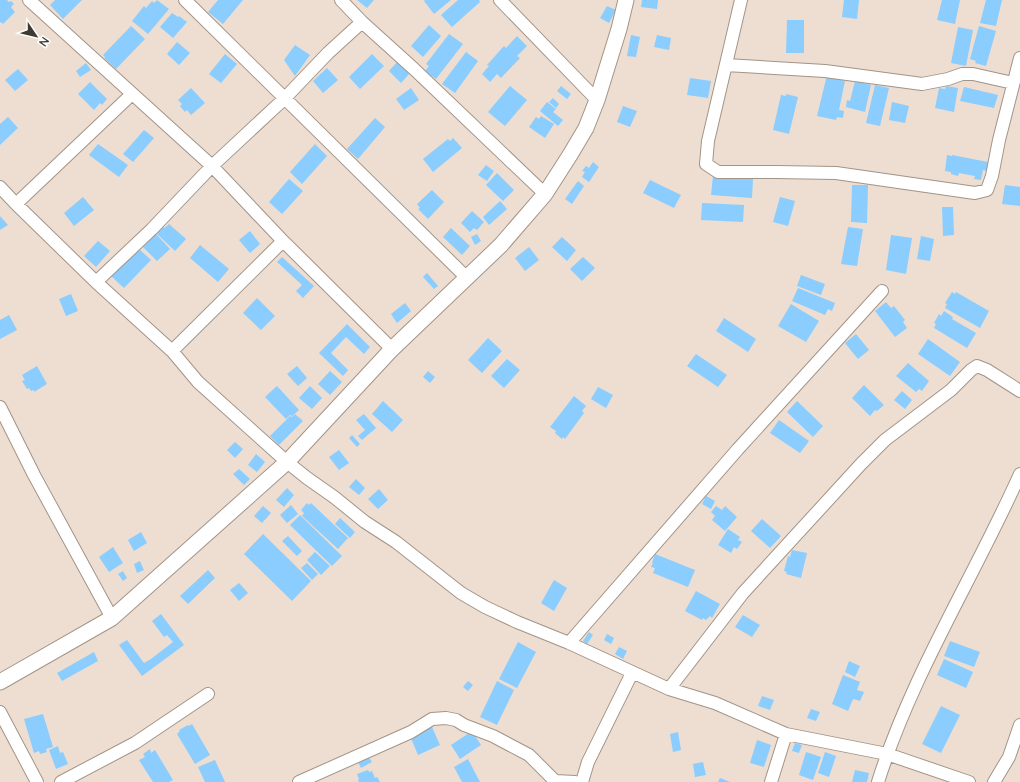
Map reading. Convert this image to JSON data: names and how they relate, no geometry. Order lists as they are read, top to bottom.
{
  "north": "bottom right"
}
